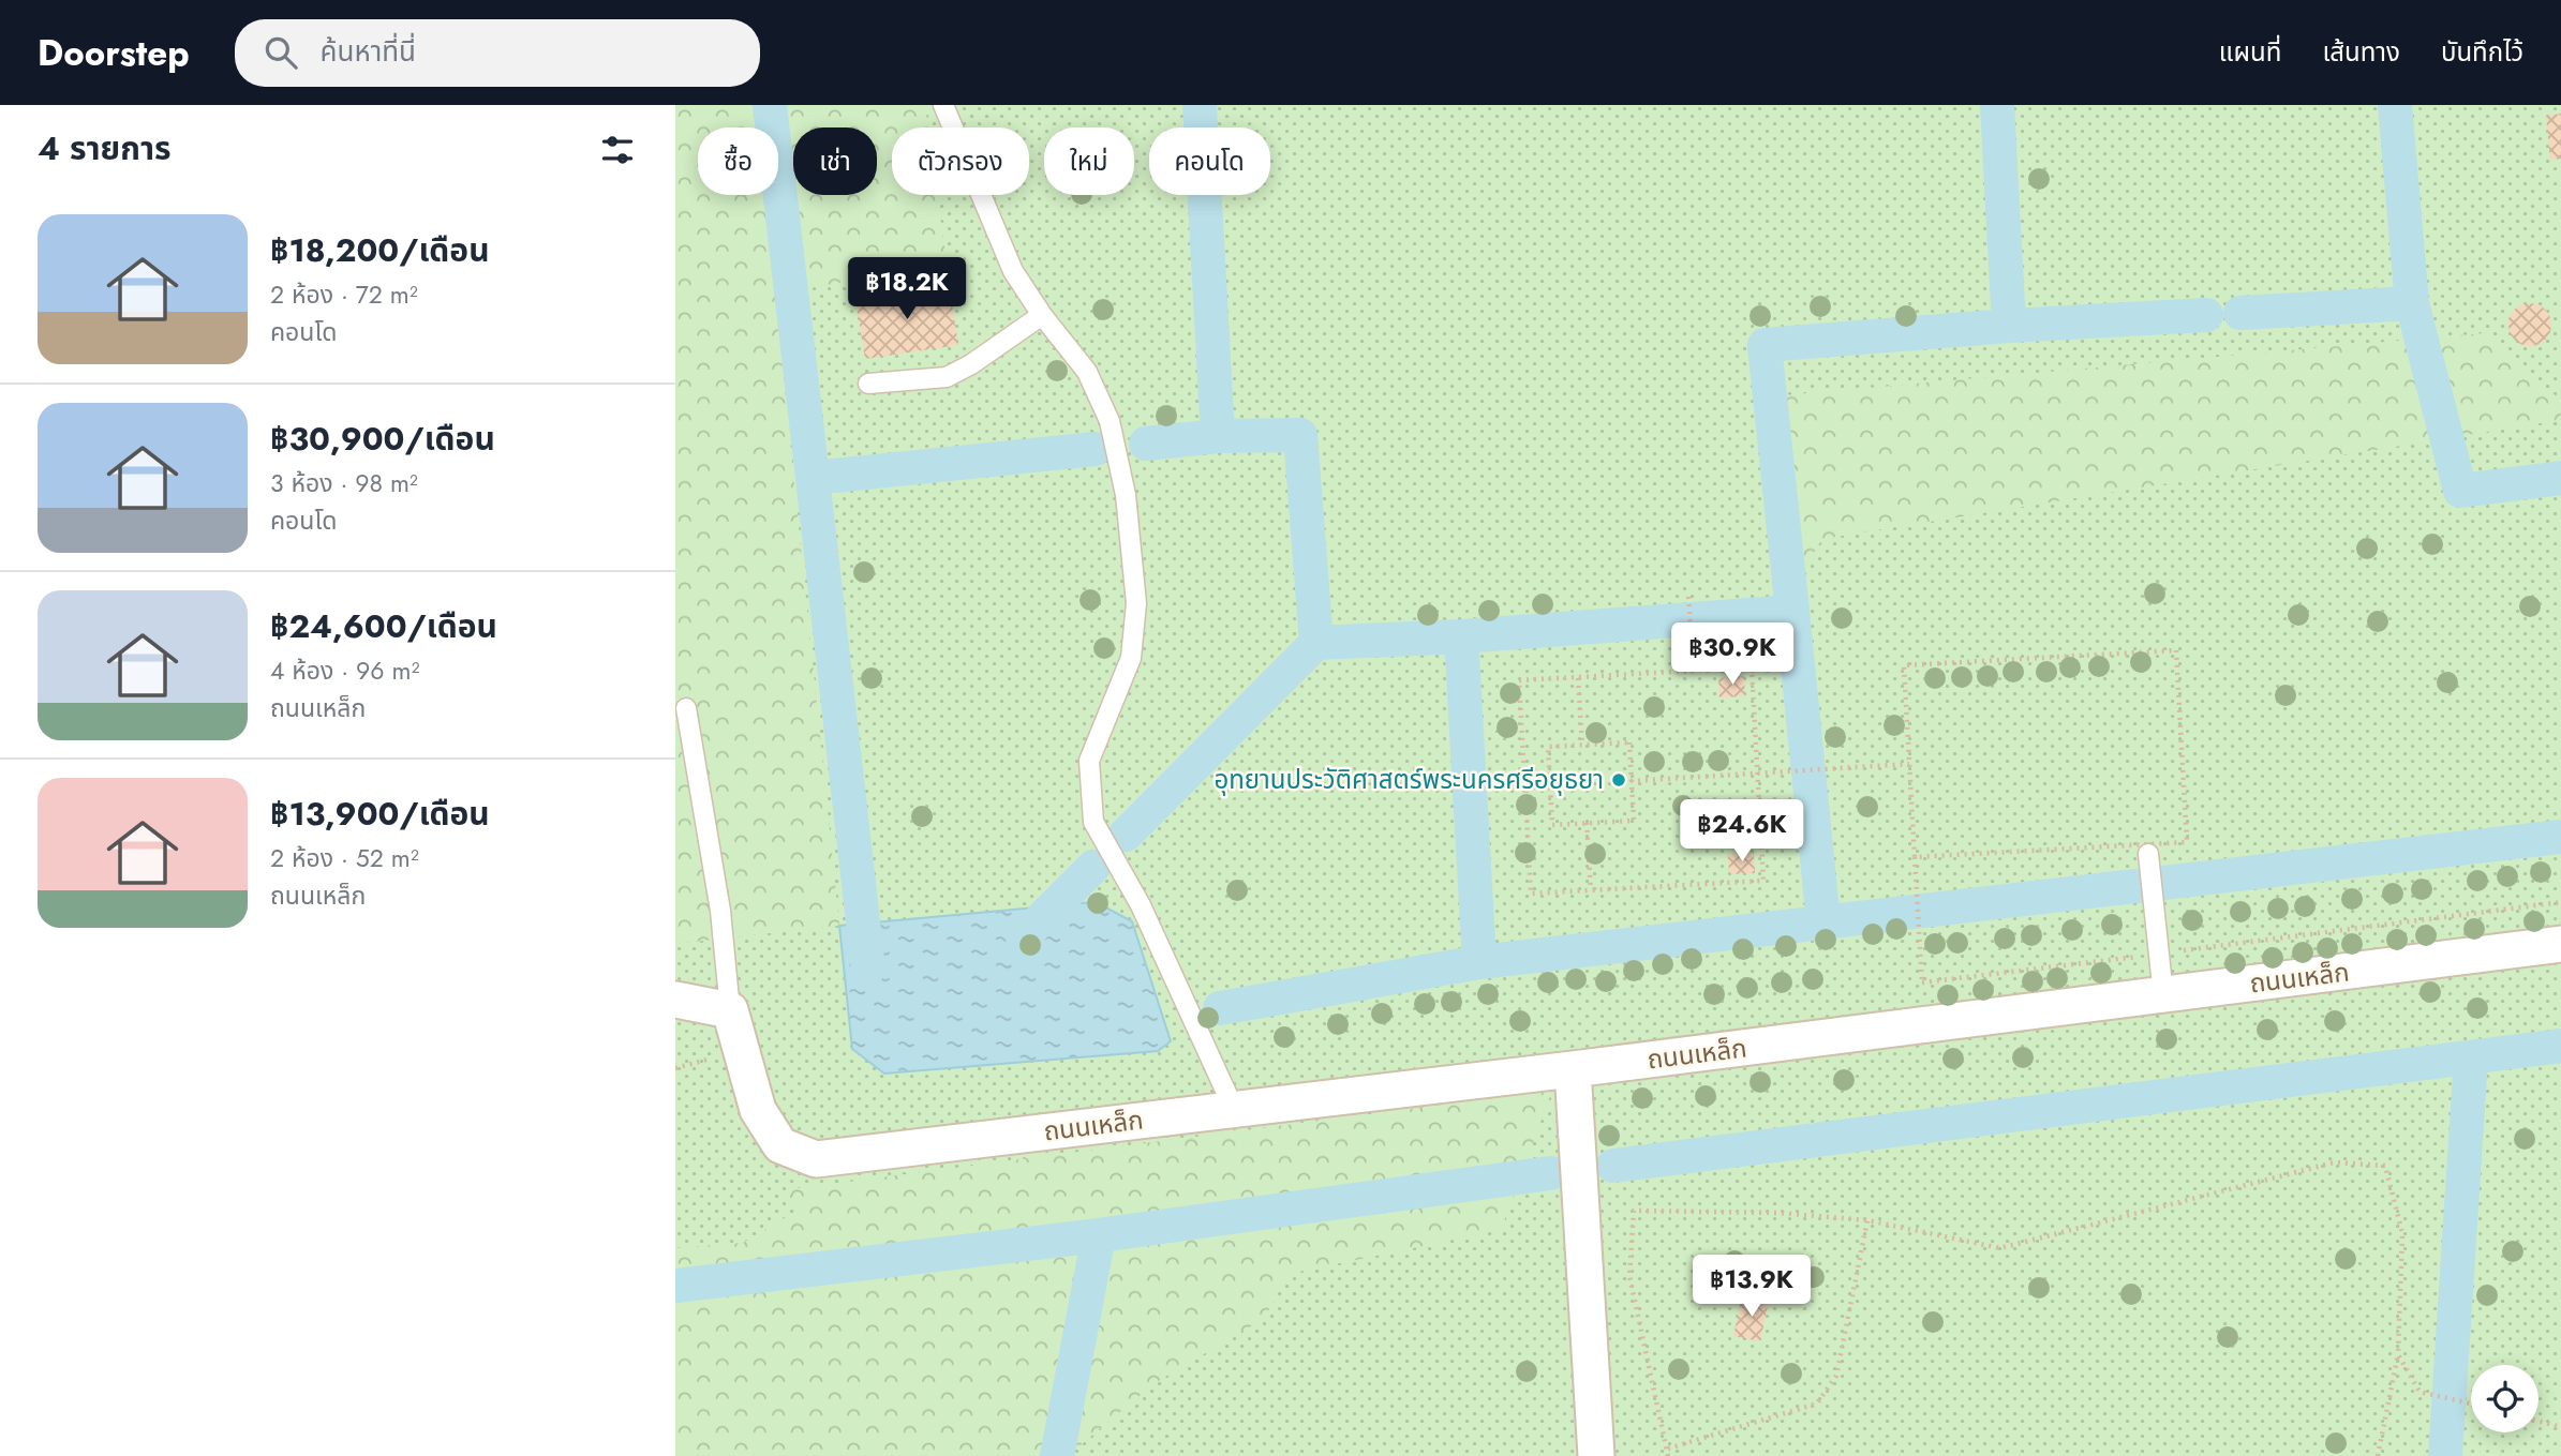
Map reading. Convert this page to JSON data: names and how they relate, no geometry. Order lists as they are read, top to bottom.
{
  "streets": {
    "street": ["ถนนเหล็ก"]
  },
  "places": ["อุทยานประวัติศาสตร์พระนครศรีอยุธยา"],
  "page": {
    "header": "Doorstep",
    "search": "ค้นหาที่นี่",
    "nav": ["แผนที่", "เส้นทาง", "บันทึกไว้"],
    "heading": "4 รายการ",
    "chip": [
      "ซื้อ",
      "เช่า",
      "ตัวกรอง",
      "ใหม่",
      "คอนโด"
    ],
    "list": [
      {
        "name": "฿18,200/เดือน",
        "note": "2 ห้อง · 72 m² · คอนโด"
      },
      {
        "name": "฿30,900/เดือน",
        "note": "3 ห้อง · 98 m² · คอนโด"
      },
      {
        "name": "฿24,600/เดือน",
        "note": "4 ห้อง · 96 m² · ถนนเหล็ก"
      },
      {
        "name": "฿13,900/เดือน",
        "note": "2 ห้อง · 52 m² · ถนนเหล็ก"
      }
    ],
    "price": [
      "฿18.2K",
      "฿30.9K",
      "฿24.6K",
      "฿13.9K"
    ]
  }
}
